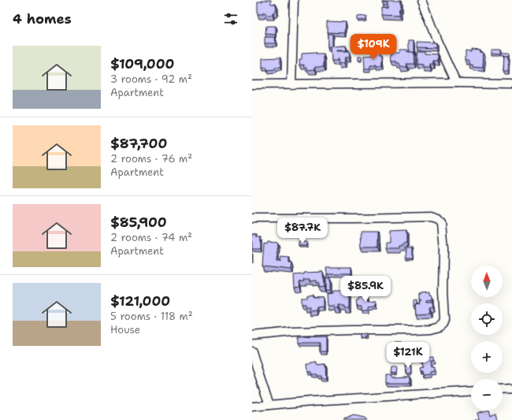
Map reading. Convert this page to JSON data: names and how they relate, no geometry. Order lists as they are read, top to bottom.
{
  "north": "top",
  "page": {
    "heading": "4 homes",
    "price": [
      "$109K",
      "$87.7K",
      "$85.9K",
      "$121K"
    ],
    "list": [
      {
        "name": "$109,000",
        "note": "3 rooms · 92 m² · Apartment"
      },
      {
        "name": "$87,700",
        "note": "2 rooms · 76 m² · Apartment"
      },
      {
        "name": "$85,900",
        "note": "2 rooms · 74 m² · Apartment"
      },
      {
        "name": "$121,000",
        "note": "5 rooms · 118 m² · House"
      }
    ],
    "map_buttons": ["+", "−"]
  }
}
